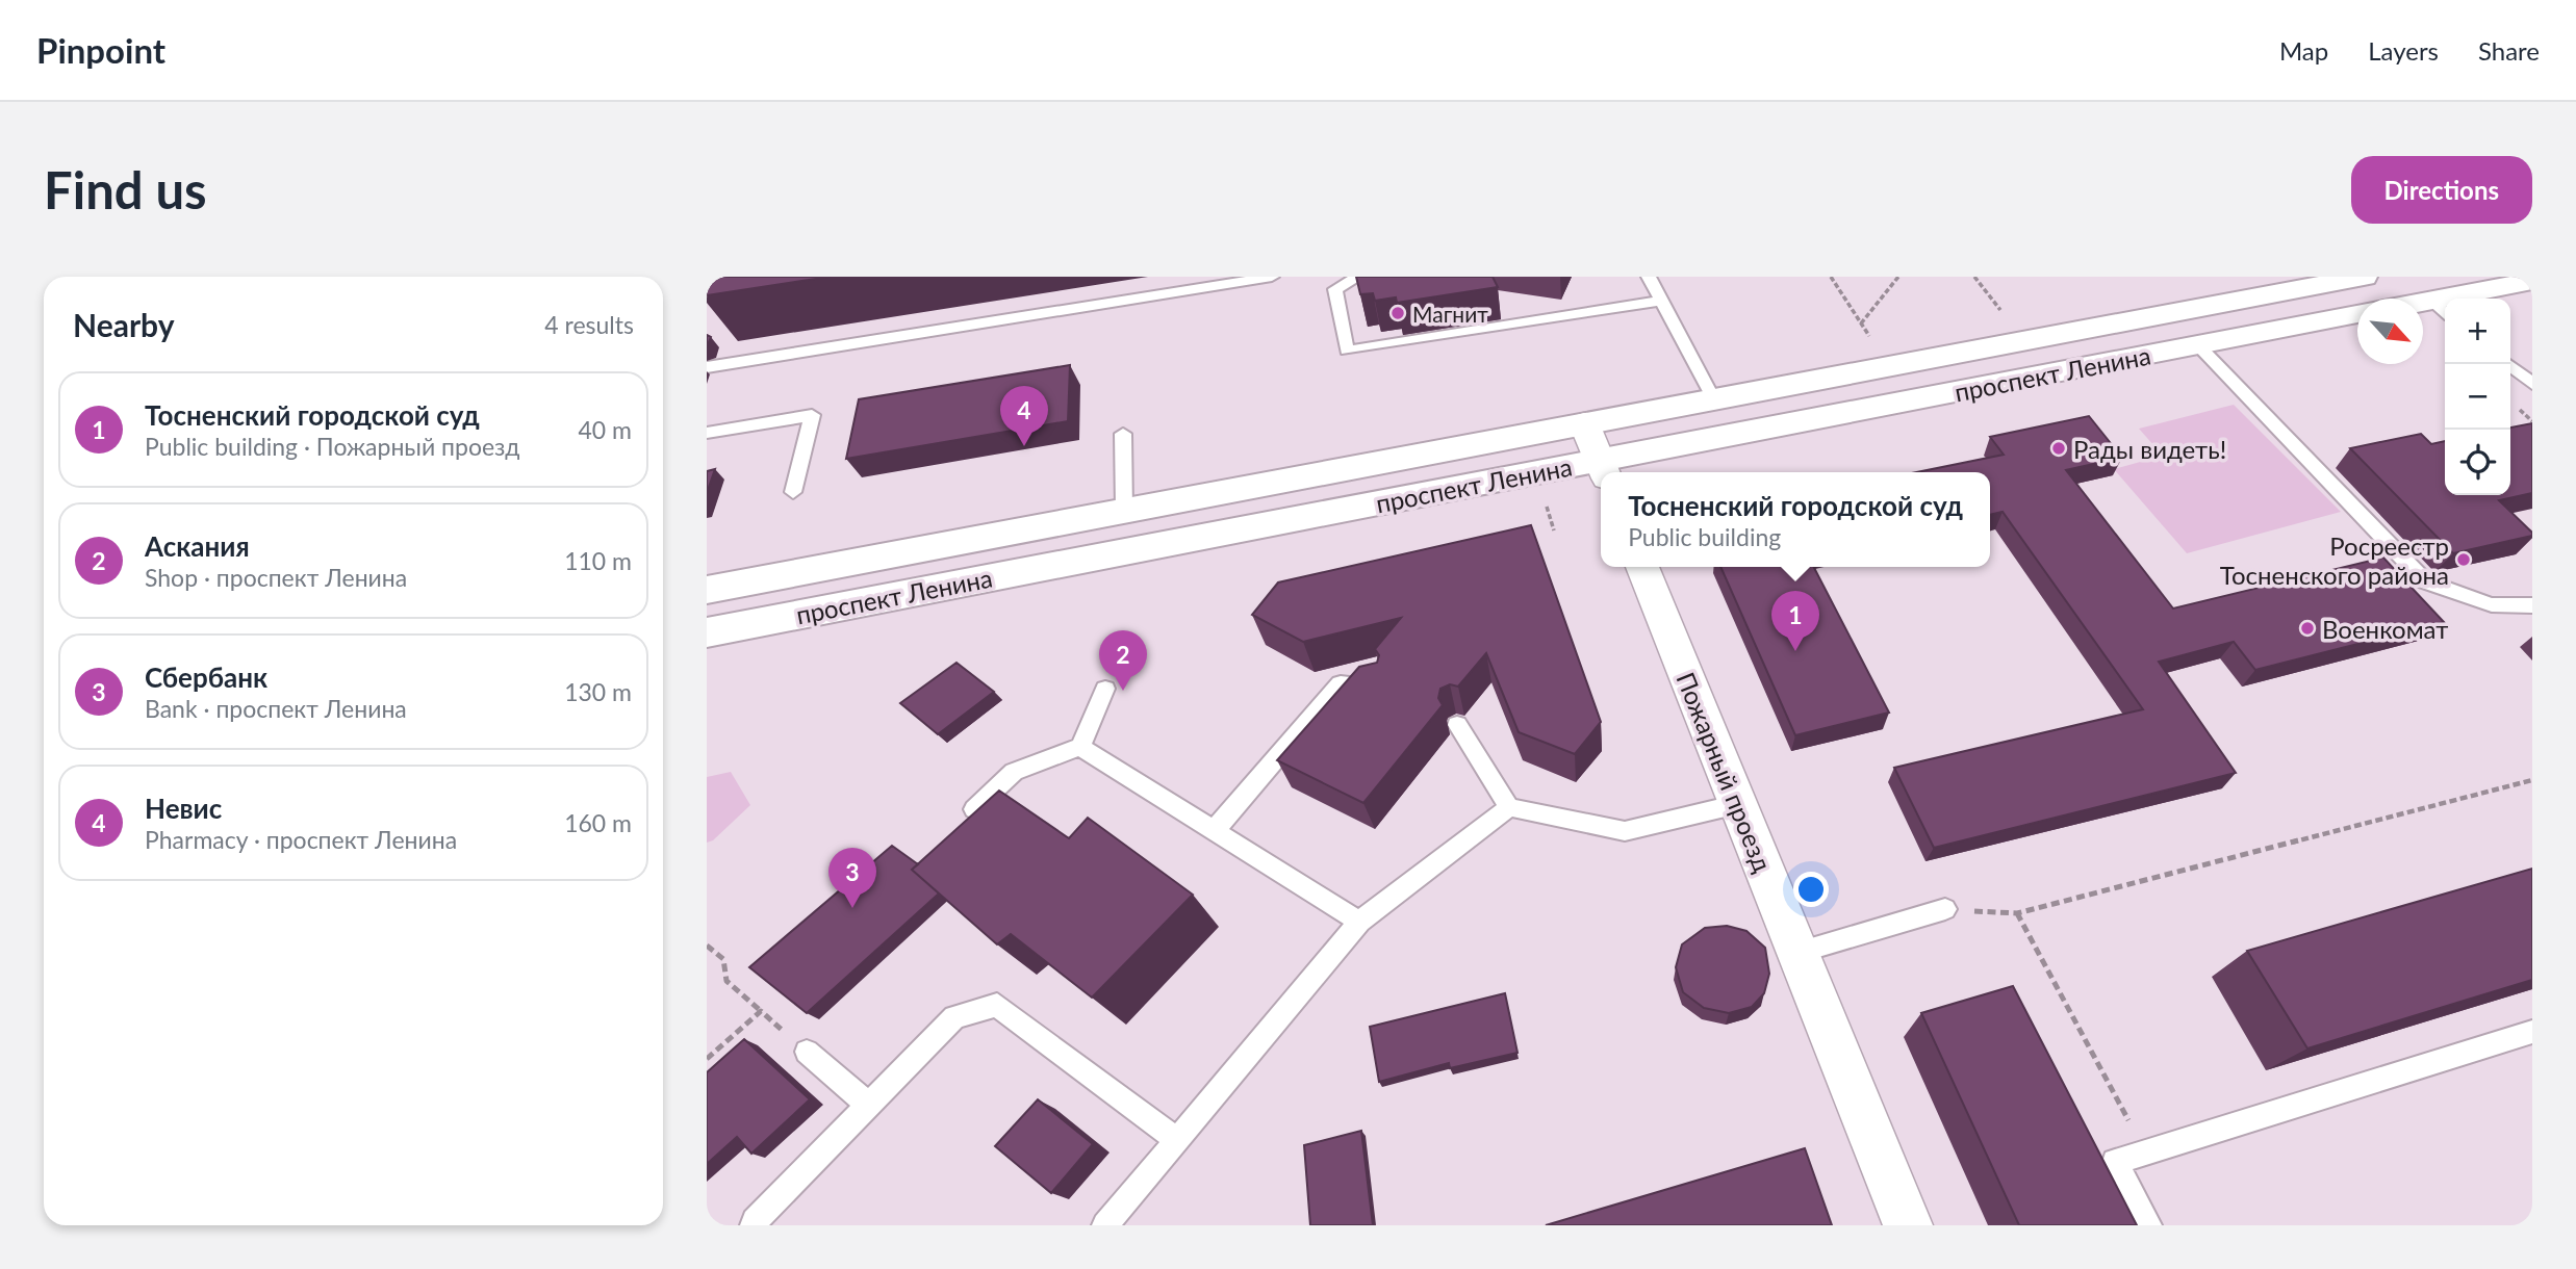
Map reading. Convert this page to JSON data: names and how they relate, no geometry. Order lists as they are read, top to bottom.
{
  "streets": {
    "main road": ["проспект Ленина"],
    "street": ["Пожарный проезд"]
  },
  "places": [
    "Магнит",
    "Рады видеть!",
    "Росреестр Тосненского района",
    "Военкомат"
  ],
  "north": "bottom right",
  "page": {
    "header": "Pinpoint",
    "nav": ["Map", "Layers", "Share"],
    "buttons": "Directions",
    "title": "Find us",
    "heading": ["Nearby", "4 results"],
    "map_buttons": ["+", "−"],
    "list": [
      {
        "mark": "1",
        "name": "Тосненский городской суд",
        "note": "Public building · Пожарный проезд",
        "value": "40 m"
      },
      {
        "mark": "2",
        "name": "Аскания",
        "note": "Shop · проспект Ленина",
        "value": "110 m"
      },
      {
        "mark": "3",
        "name": "Сбербанк",
        "note": "Bank · проспект Ленина",
        "value": "130 m"
      },
      {
        "mark": "4",
        "name": "Невис",
        "note": "Pharmacy · проспект Ленина",
        "value": "160 m"
      }
    ],
    "pins": [
      "4",
      "1",
      "2",
      "3"
    ],
    "popup": ["Тосненский городской суд", "Public building"]
  }
}
